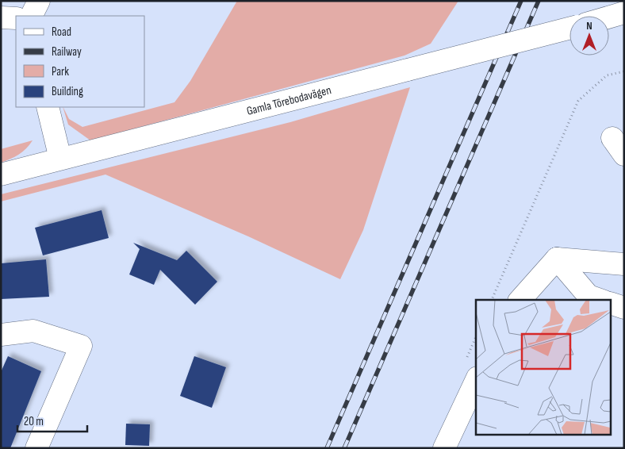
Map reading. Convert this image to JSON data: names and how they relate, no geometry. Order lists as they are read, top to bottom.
{
  "streets": {
    "street": ["Gamla Törebodavägen"]
  },
  "legend": [
    "Road",
    "Railway",
    "Park",
    "Building"
  ],
  "scale_bar": "20 m",
  "north": "top"
}
